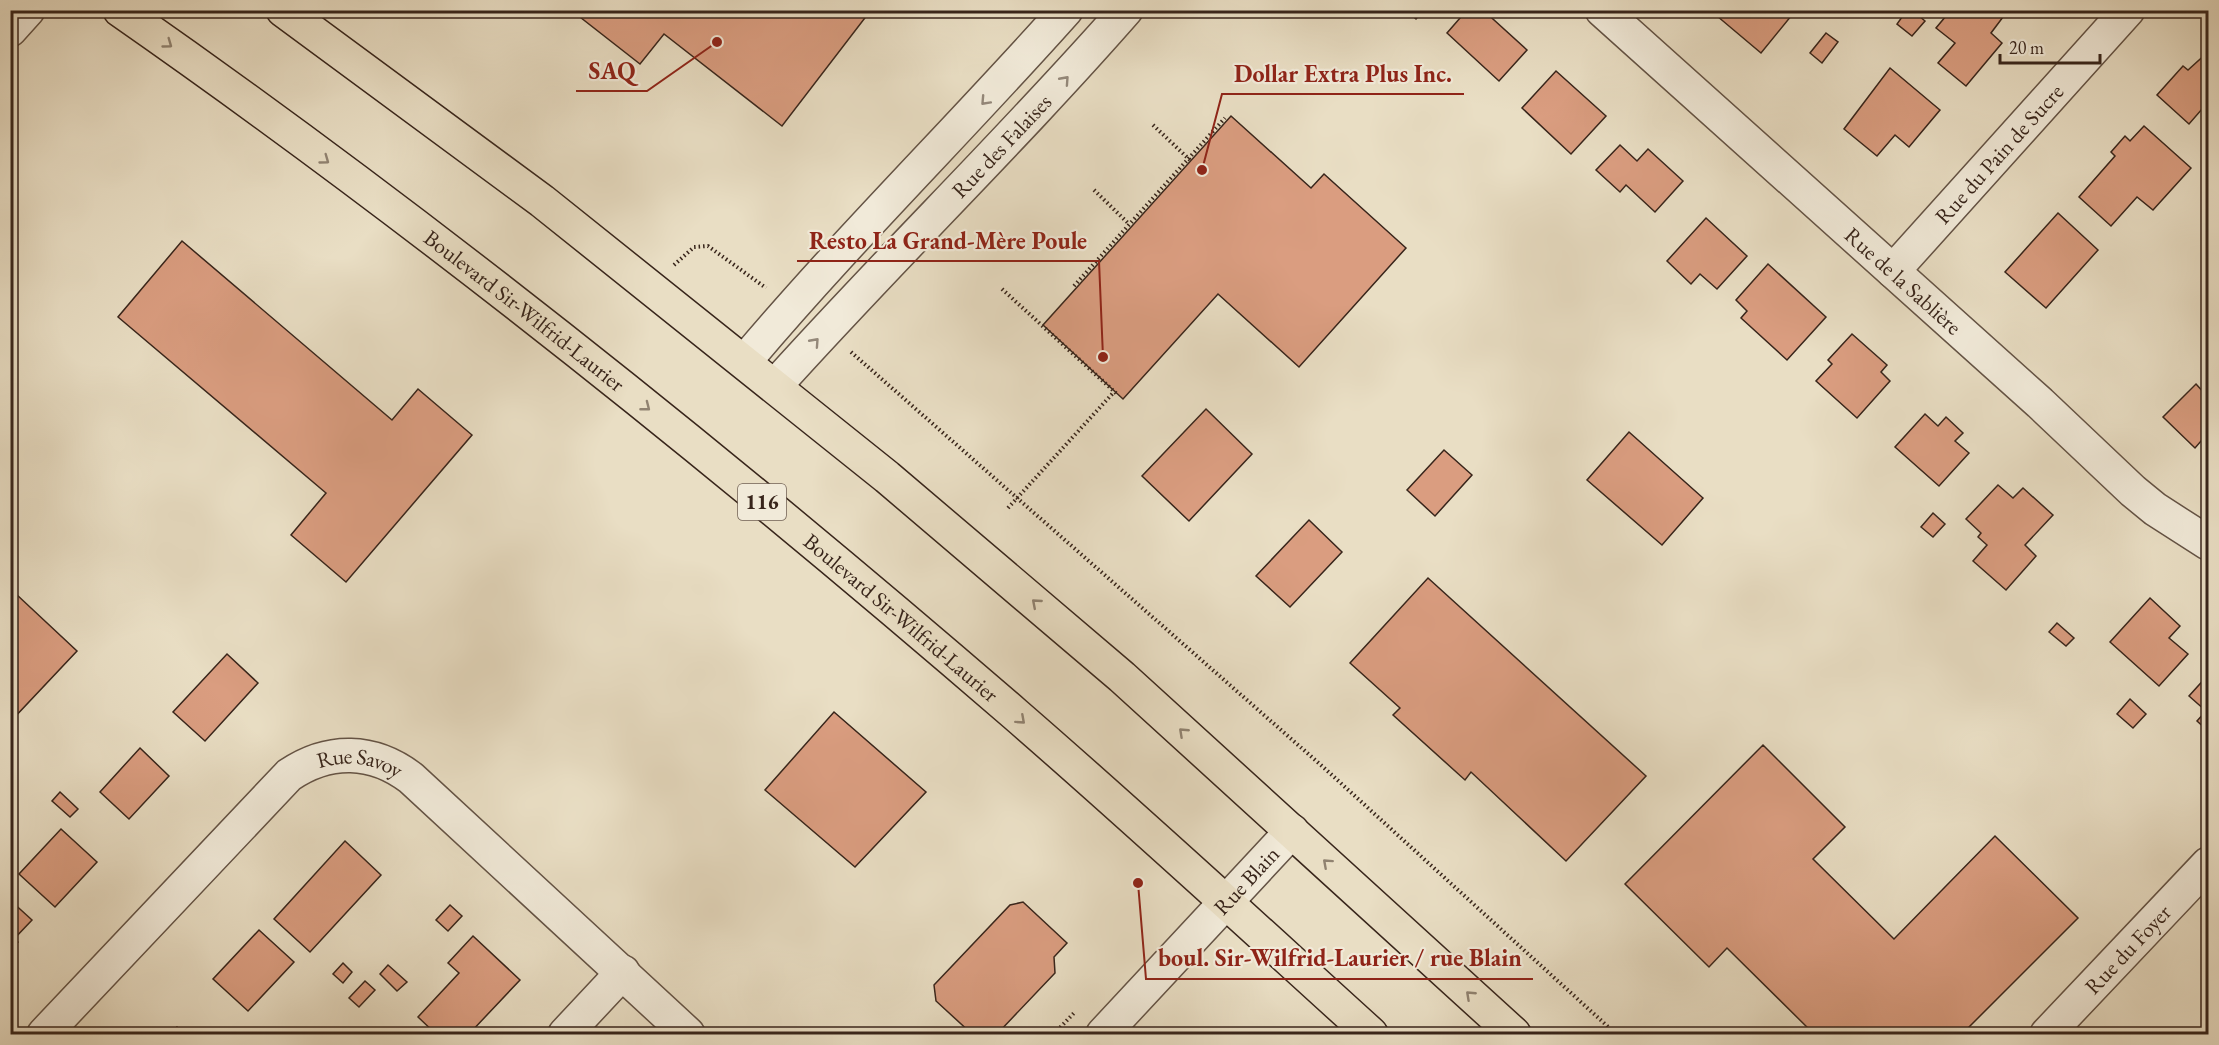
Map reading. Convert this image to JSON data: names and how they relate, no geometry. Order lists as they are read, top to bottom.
{
  "streets": {
    "main road": ["Boulevard Sir-Wilfrid-Laurier", "116"],
    "street": [
      "Rue des Falaises",
      "Rue du Pain de Sucre",
      "Rue de la Sablière",
      "Rue Savoy",
      "Rue Blain",
      "Rue du Foyer"
    ]
  },
  "crossings": [
    ["Rue du Pain de Sucre", "Rue de la Sablière"],
    ["Boulevard Sir-Wilfrid-Laurier", "Rue Blain"]
  ],
  "places": [
    "SAQ",
    "Dollar Extra Plus Inc.",
    "Resto La Grand-Mère Poule",
    "boul. Sir-Wilfrid-Laurier / rue Blain"
  ],
  "scale_bar": "20 m"
}
